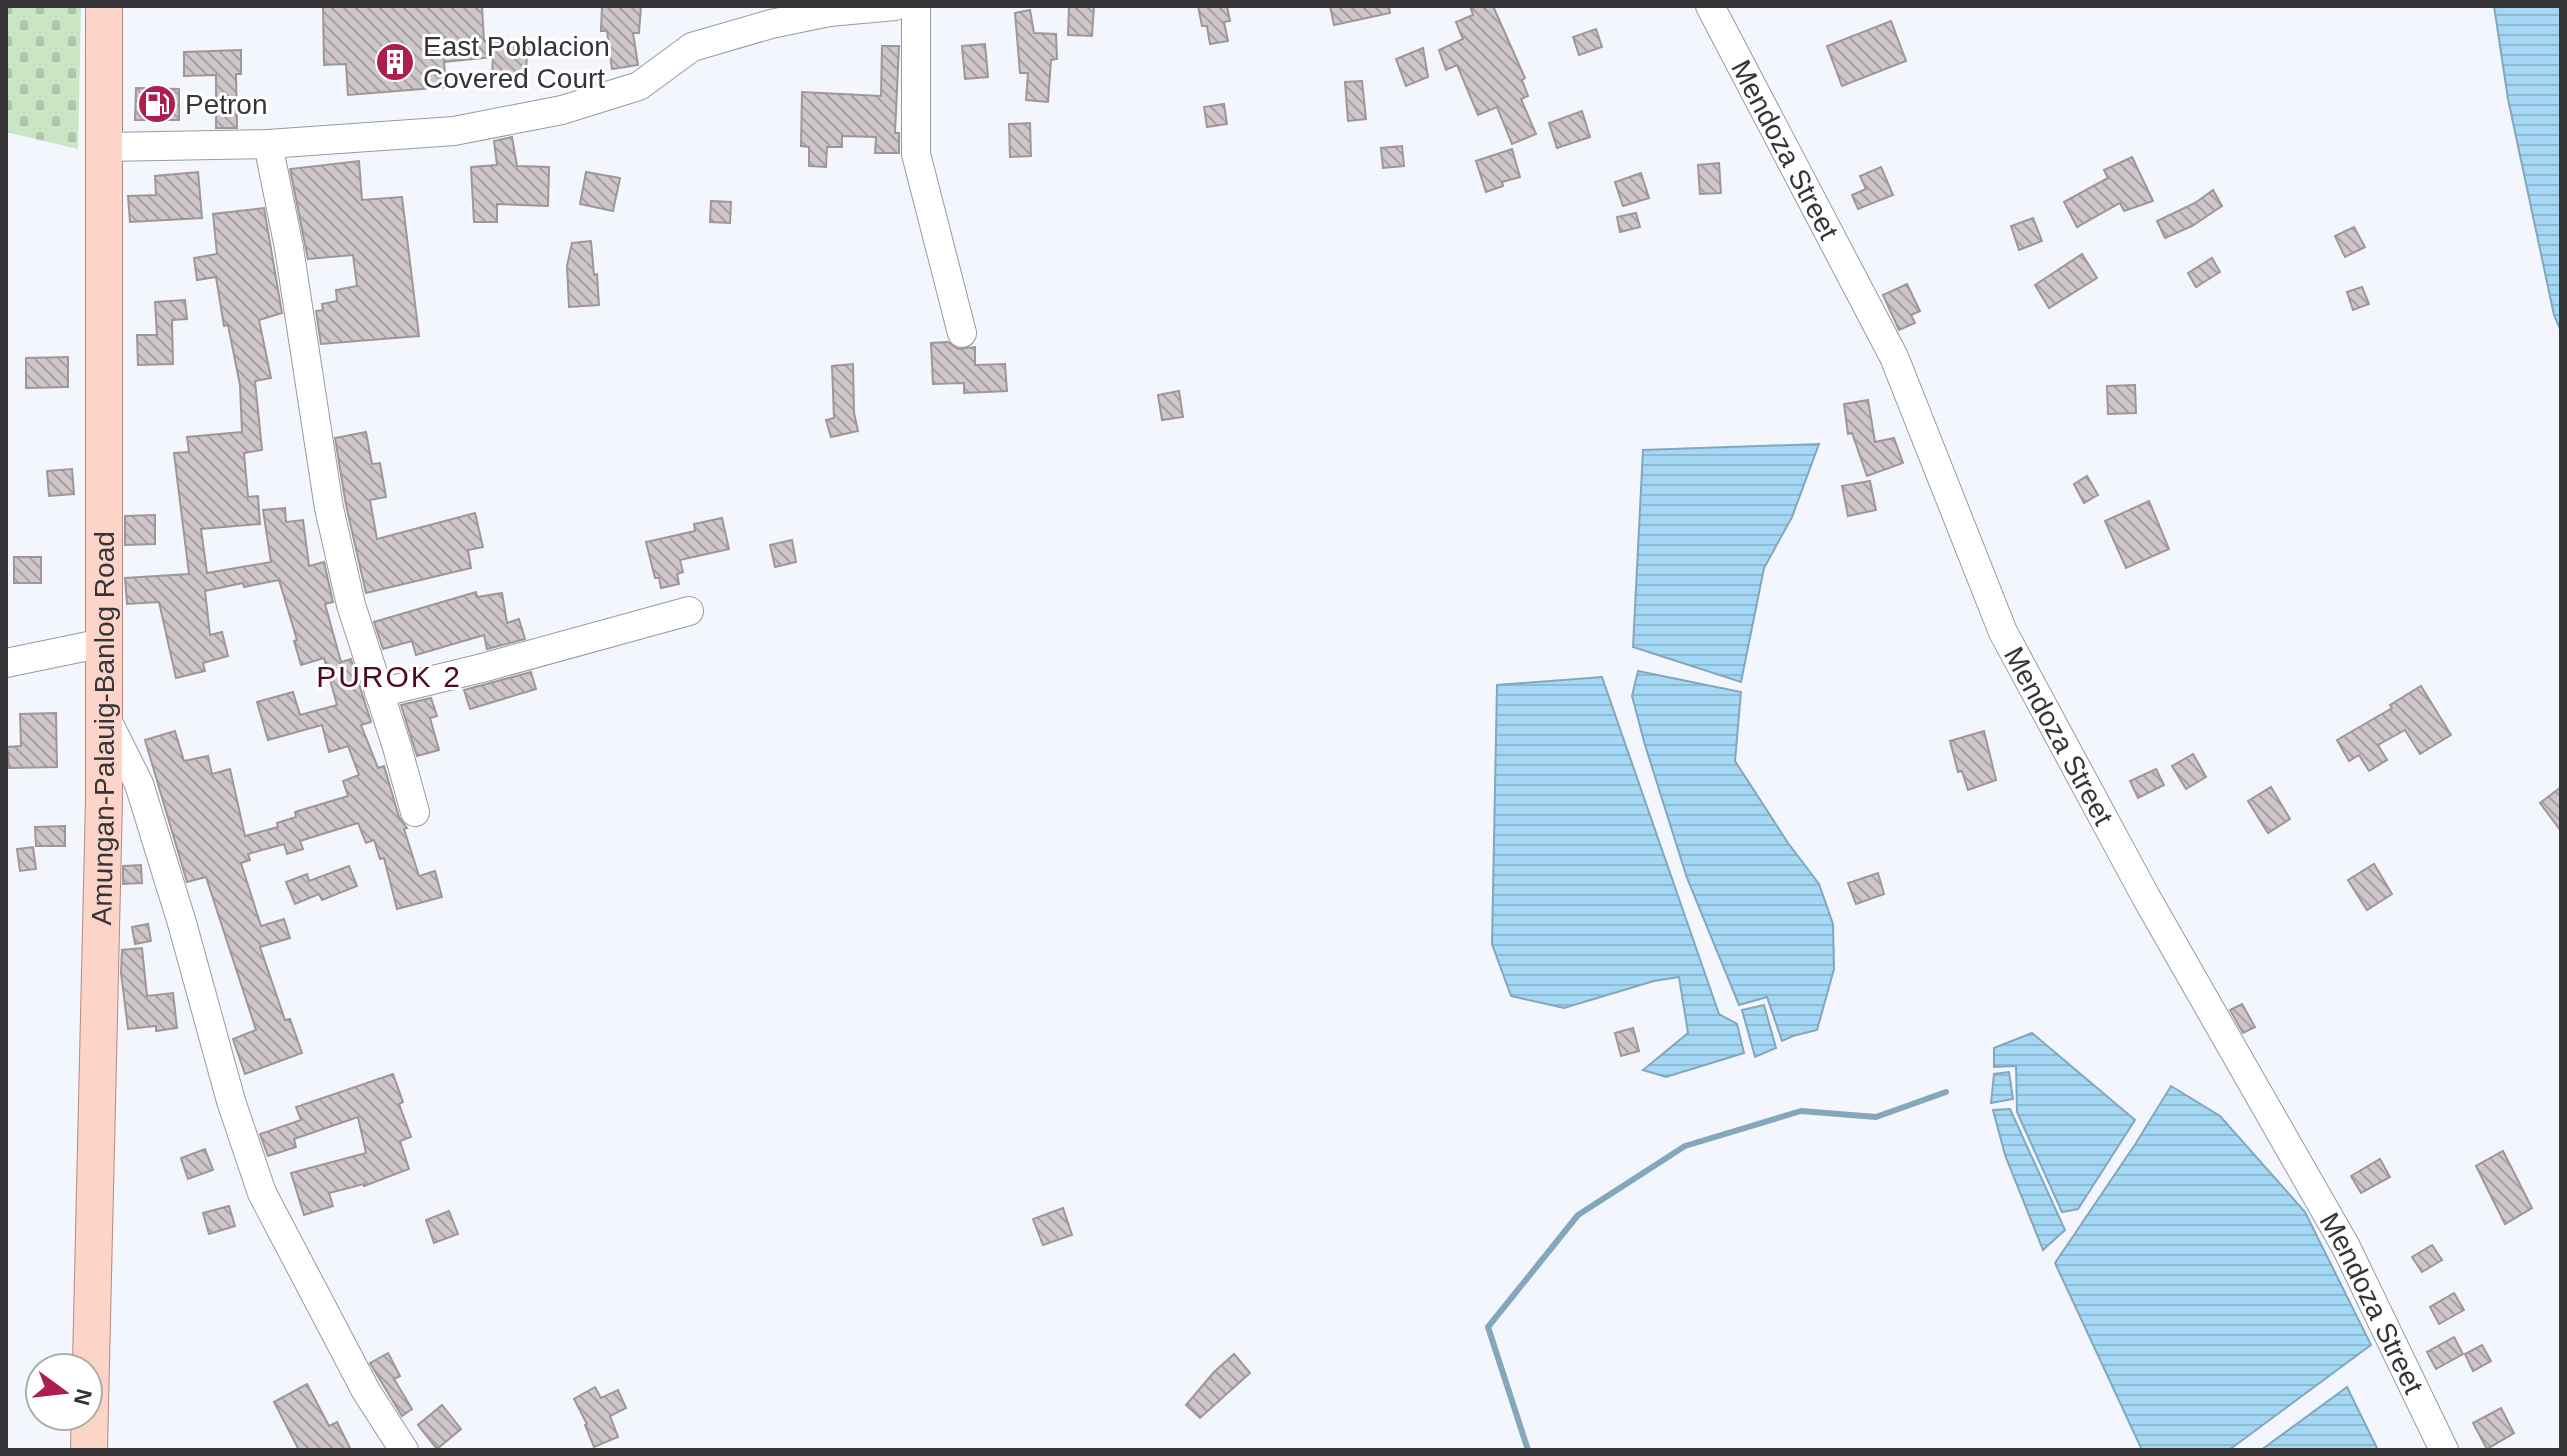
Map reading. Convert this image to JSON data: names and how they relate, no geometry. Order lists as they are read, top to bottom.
{
  "streets": {
    "main road": ["Amungan-Palauig-Banlog Road"],
    "street": ["Mendoza Street"]
  },
  "districts": ["PUROK 2"],
  "places": {
    "building": ["East Poblacion Covered Court"],
    "fuel station": ["Petron"]
  },
  "north": "right"
}
